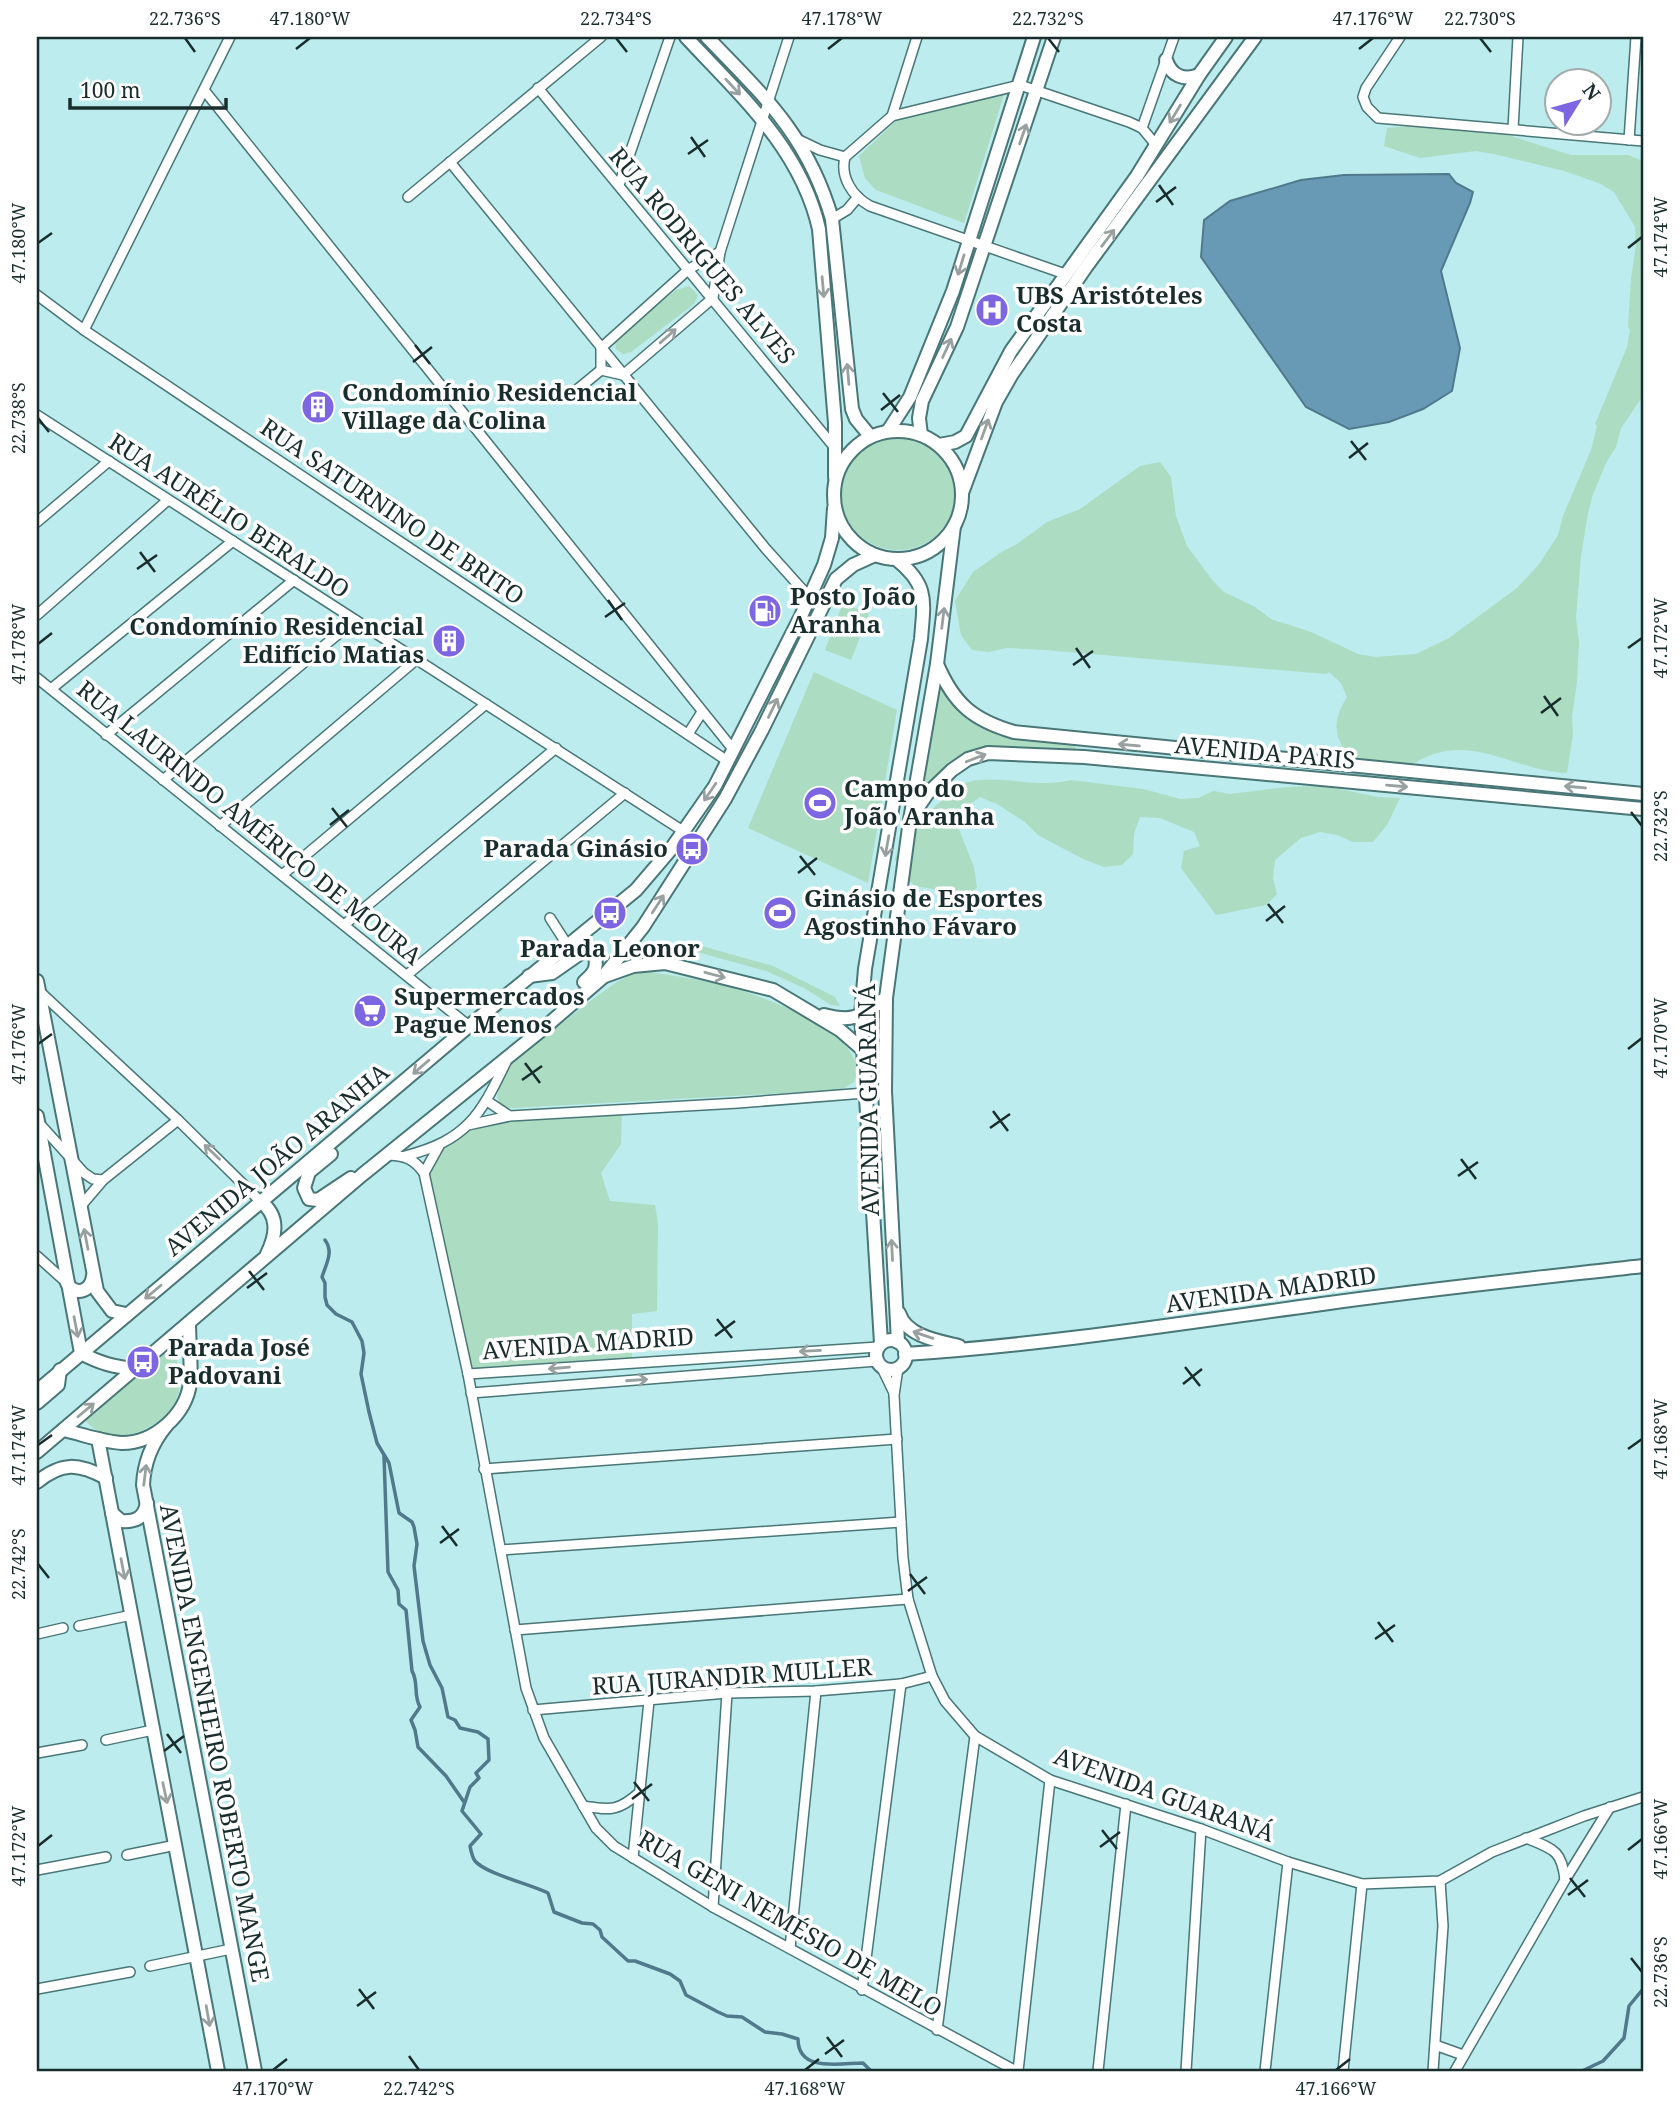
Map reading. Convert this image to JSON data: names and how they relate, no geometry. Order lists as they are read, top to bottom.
{
  "streets": {
    "street": [
      "RUA RODRIGUES ALVES",
      "RUA SATURNINO DE BRITO",
      "RUA AURÉLIO BERALDO",
      "AVENIDA PARIS",
      "RUA LAURINDO AMÉRICO DE MOURA",
      "AVENIDA GUARANÁ",
      "AVENIDA JOÃO ARANHA",
      "AVENIDA MADRID",
      "RUA JURANDIR MULLER",
      "AVENIDA ENGENHEIRO ROBERTO MANGE",
      "RUA GENI NEMÉSIO DE MELO"
    ]
  },
  "crossings": [
    ["RUA SATURNINO DE BRITO", "AVENIDA JOÃO ARANHA"],
    ["RUA AURÉLIO BERALDO", "AVENIDA JOÃO ARANHA"],
    ["AVENIDA PARIS", "AVENIDA GUARANÁ"],
    ["RUA LAURINDO AMÉRICO DE MOURA", "AVENIDA JOÃO ARANHA"],
    ["AVENIDA GUARANÁ", "AVENIDA JOÃO ARANHA"],
    ["AVENIDA GUARANÁ", "AVENIDA MADRID"],
    ["AVENIDA GUARANÁ", "RUA JURANDIR MULLER"],
    ["AVENIDA MADRID", "RUA GENI NEMÉSIO DE MELO"],
    ["RUA JURANDIR MULLER", "RUA GENI NEMÉSIO DE MELO"]
  ],
  "places": {
    "hospital": ["UBS Aristóteles Costa"],
    "building": ["Condomínio Residencial Village da Colina", "Condomínio Residencial Edifício Matias"],
    "fuel station": ["Posto João Aranha"],
    "sports": ["Campo do João Aranha", "Ginásio de Esportes Agostinho Fávaro"],
    "bus stop": ["Parada Ginásio", "Parada Leonor", "Parada José Padovani"],
    "supermarket": ["Supermercados Pague Menos"]
  },
  "scale_bar": "100 m",
  "north": "top right",
  "coordinates": [
    "22.736°S",
    "47.180°W",
    "22.734°S",
    "47.178°W",
    "22.732°S",
    "47.176°W",
    "22.730°S",
    "47.174°W",
    "22.738°S",
    "47.172°W",
    "47.170°W",
    "47.168°W",
    "22.742°S",
    "47.166°W"
  ]
}
